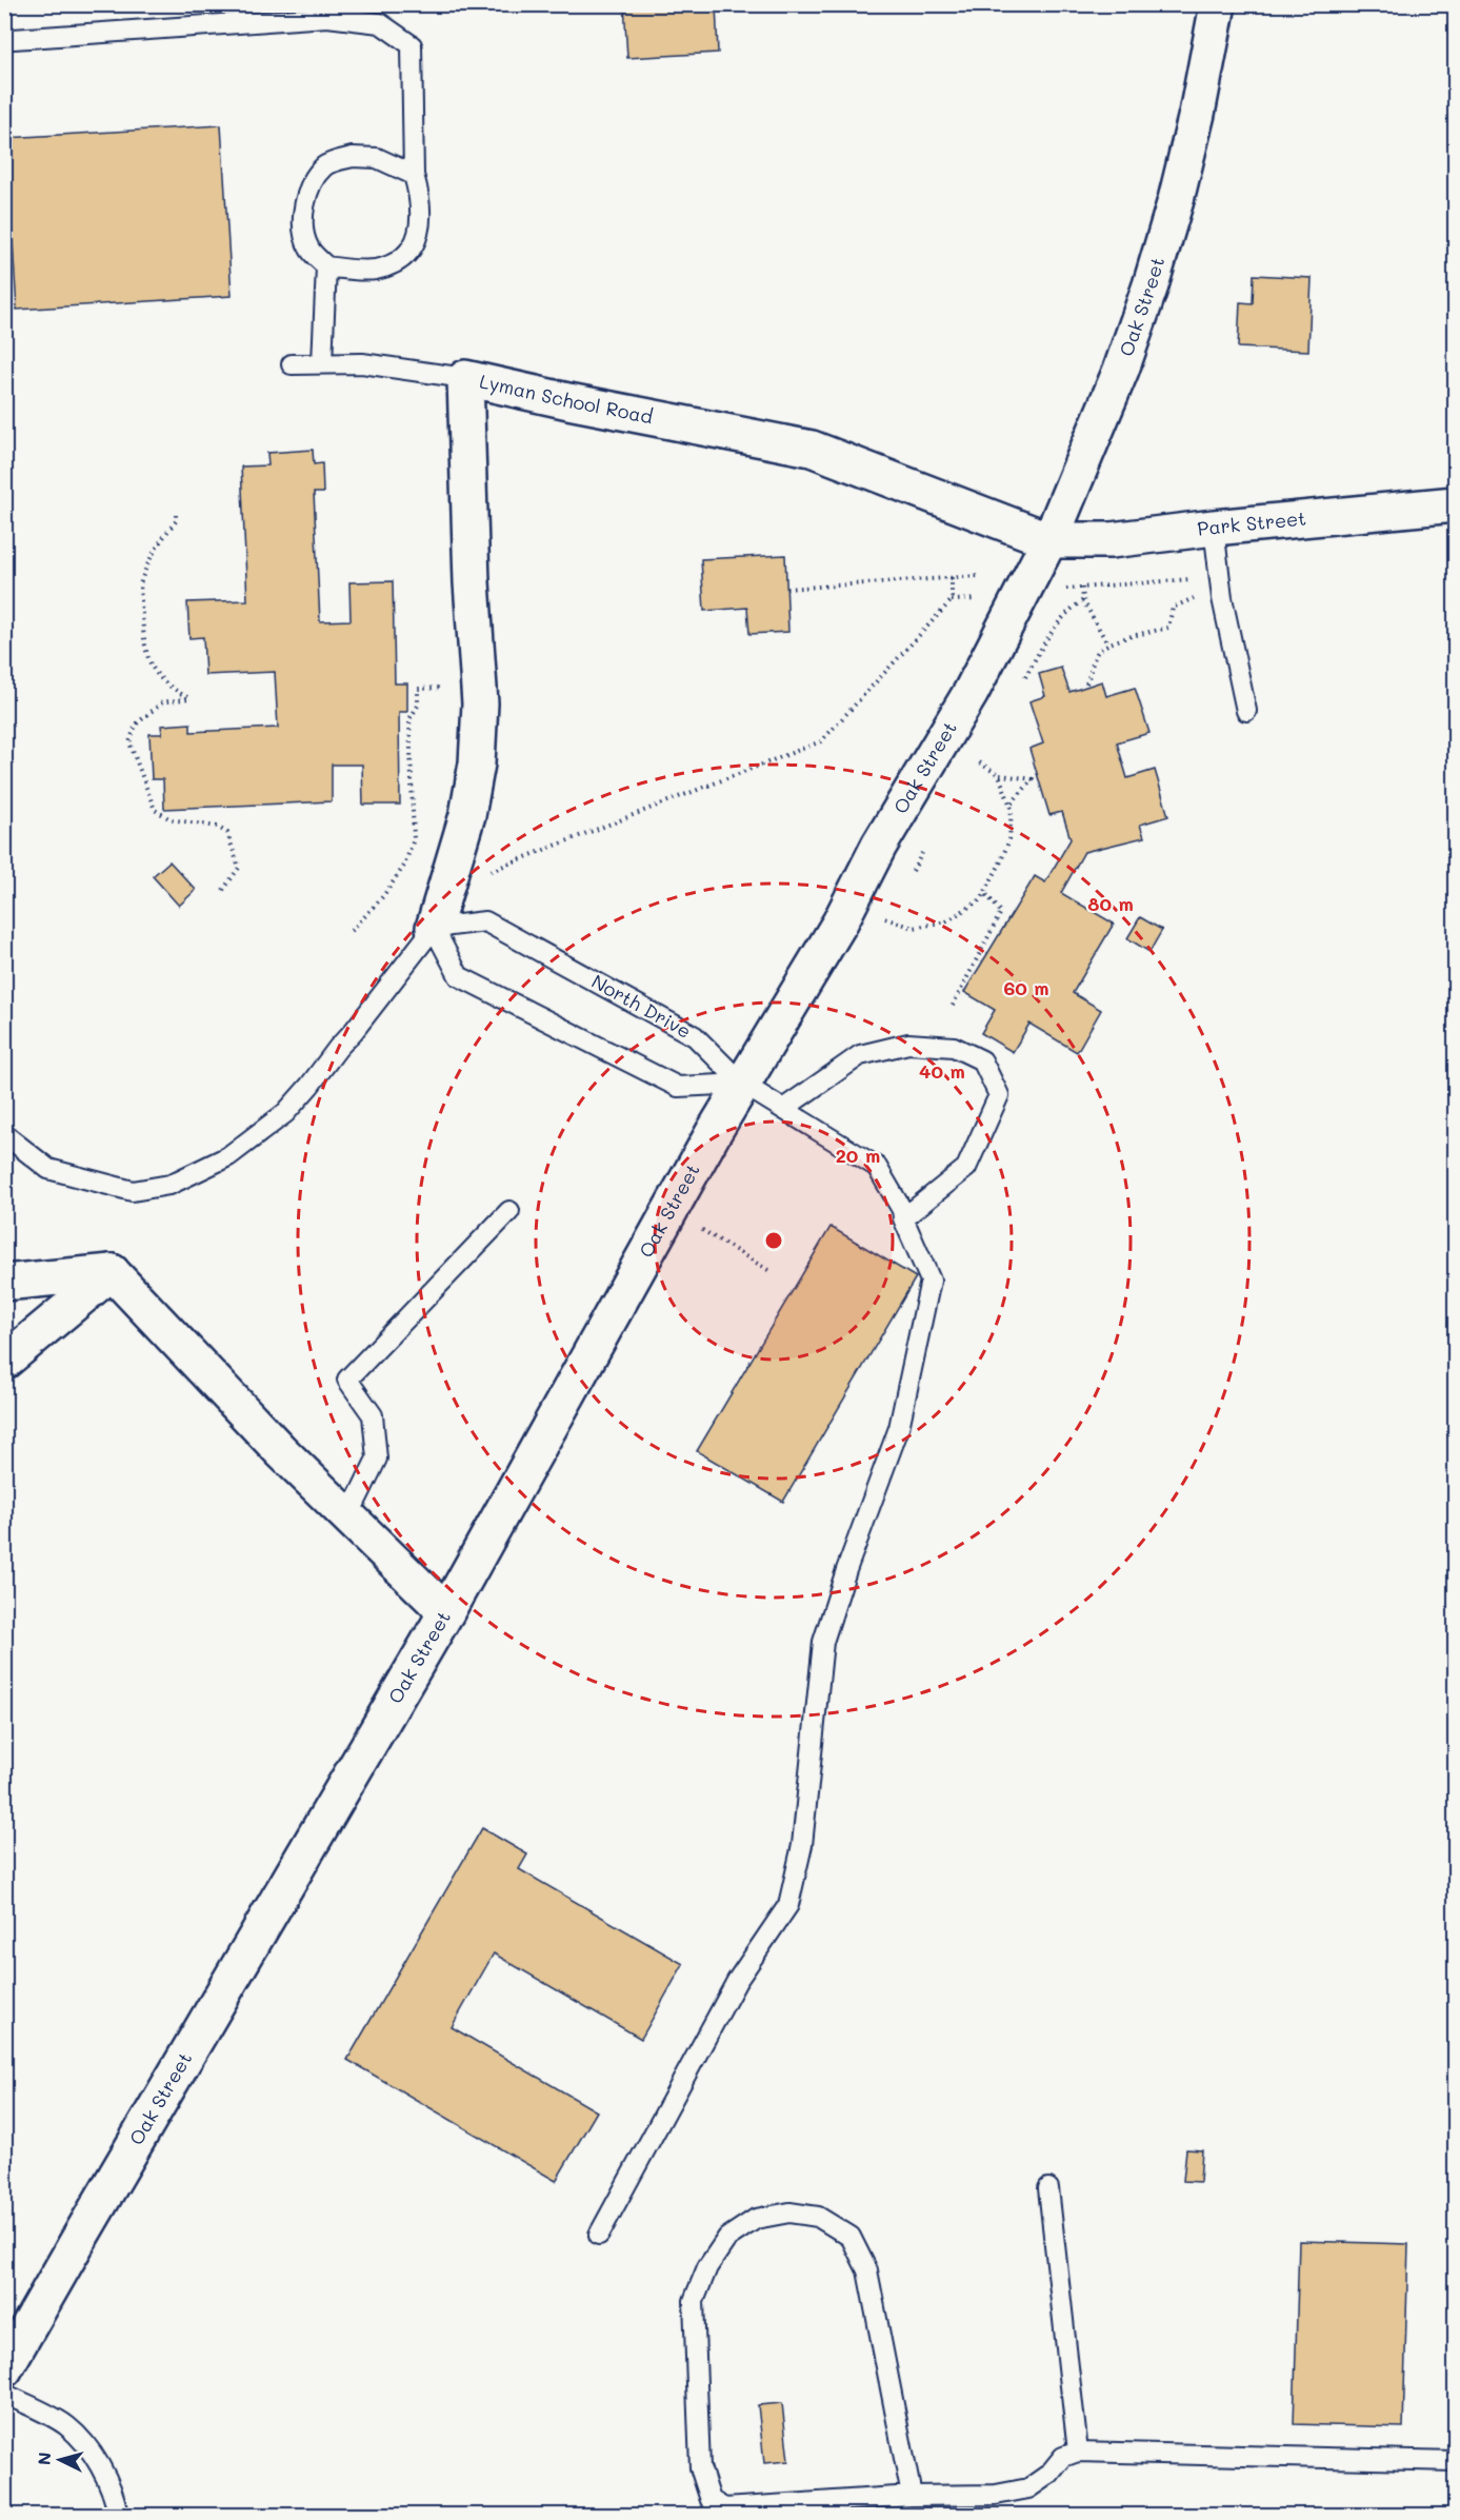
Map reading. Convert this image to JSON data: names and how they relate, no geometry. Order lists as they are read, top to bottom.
{
  "streets": {
    "street": ["Oak Street", "Lyman School Road", "Park Street"],
    "lane": ["North Drive"]
  },
  "crossings": [
    ["Oak Street", "Lyman School Road"],
    ["Oak Street", "Park Street"],
    ["Oak Street", "North Drive"],
    ["Lyman School Road", "Park Street"],
    ["Lyman School Road", "North Drive"]
  ],
  "north": "left",
  "rings": [
    "80 m",
    "60 m",
    "40 m",
    "20 m"
  ]
}
